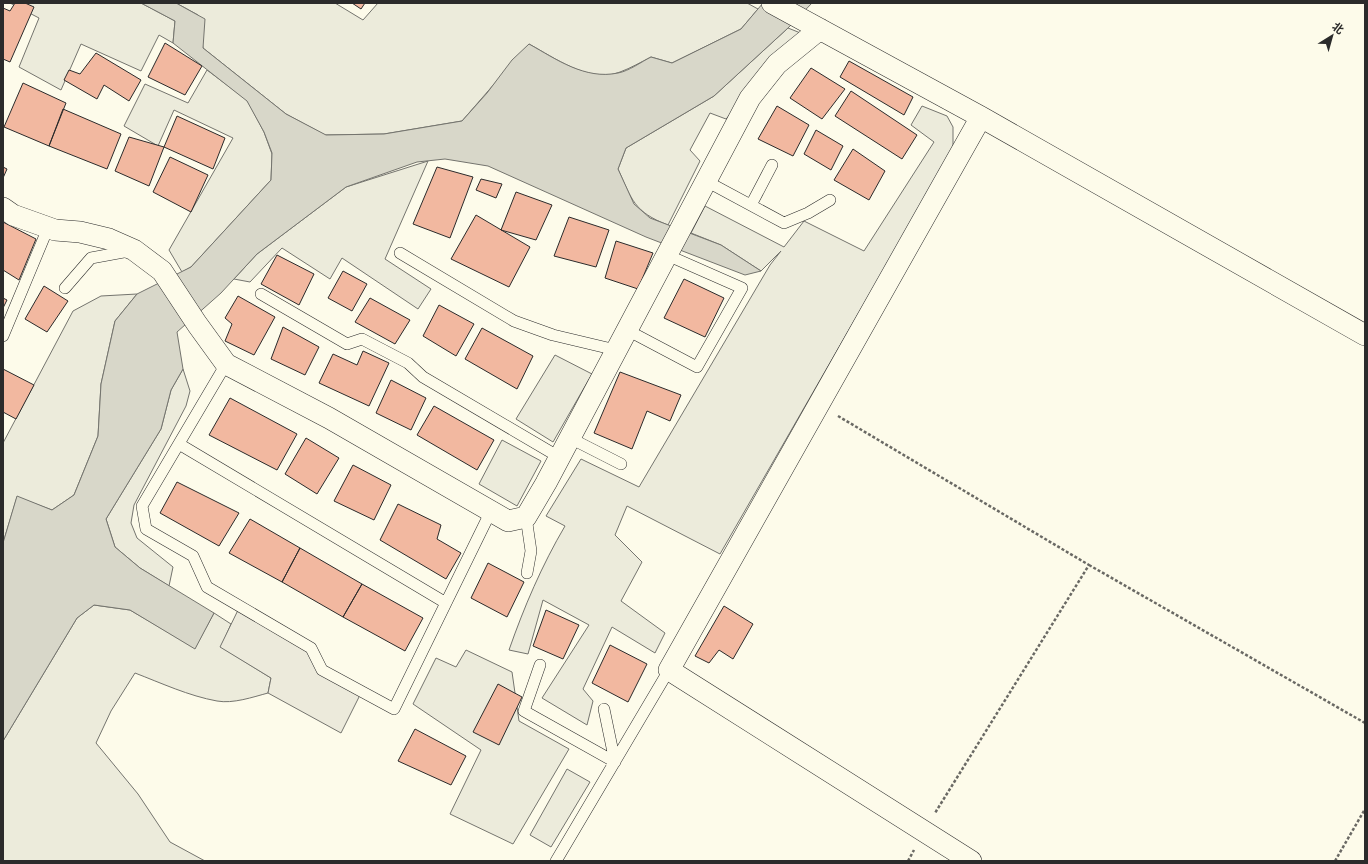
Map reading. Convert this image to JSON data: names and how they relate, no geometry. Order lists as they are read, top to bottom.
{
  "north": "top right"
}
